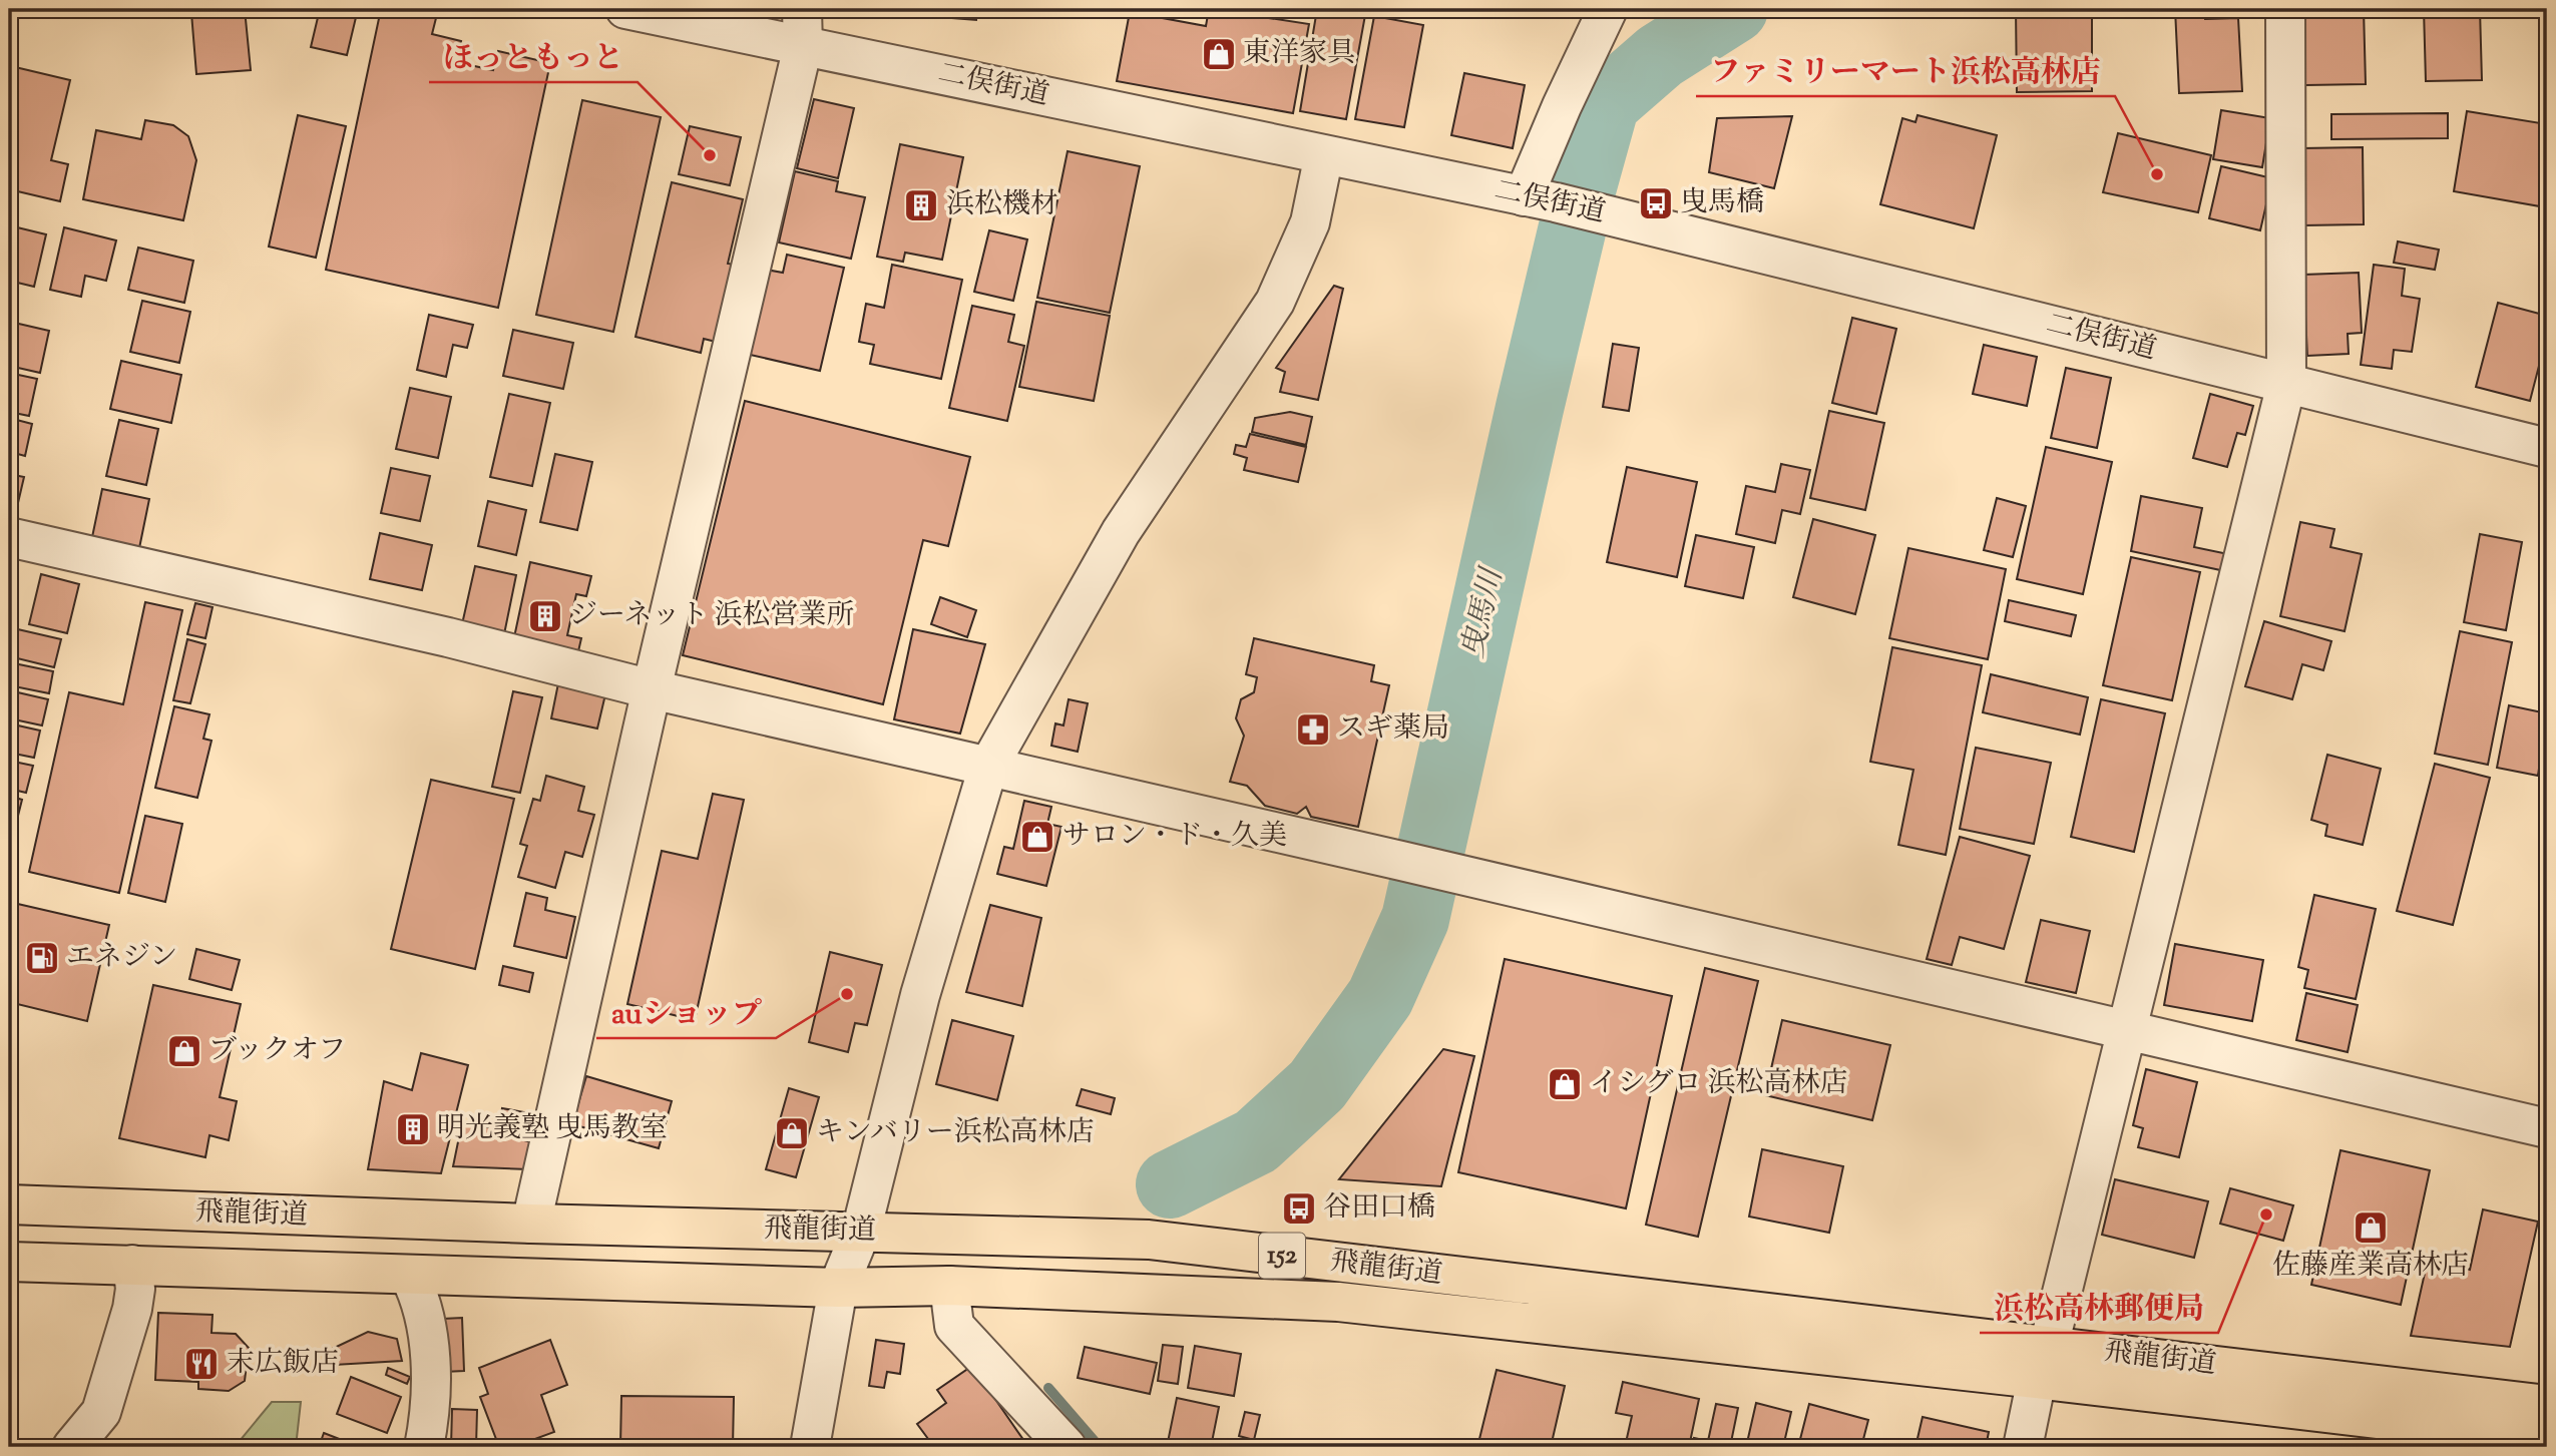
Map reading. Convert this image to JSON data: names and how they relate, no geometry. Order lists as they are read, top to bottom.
{
  "streets": {
    "highway": ["飛龍街道", "152"],
    "street": ["二俣街道"]
  },
  "water": ["曳馬川"],
  "places": {
    "shop": [
      "東洋家具",
      "サロン・ド・久美",
      "ブックオフ",
      "イシグロ 浜松高林店",
      "キンバリー浜松高林店",
      "佐藤産業高林店"
    ],
    "other": [
      "ほっともっと",
      "ファミリーマート浜松高林店",
      "auショップ",
      "浜松高林郵便局"
    ],
    "bus stop": ["曳馬橋", "谷田口橋"],
    "building": ["浜松機材", "ジーネット 浜松営業所", "明光義塾 曳馬教室"],
    "pharmacy": ["スギ薬局"],
    "fuel station": ["エネジン"],
    "restaurant": ["末広飯店"]
  }
}
